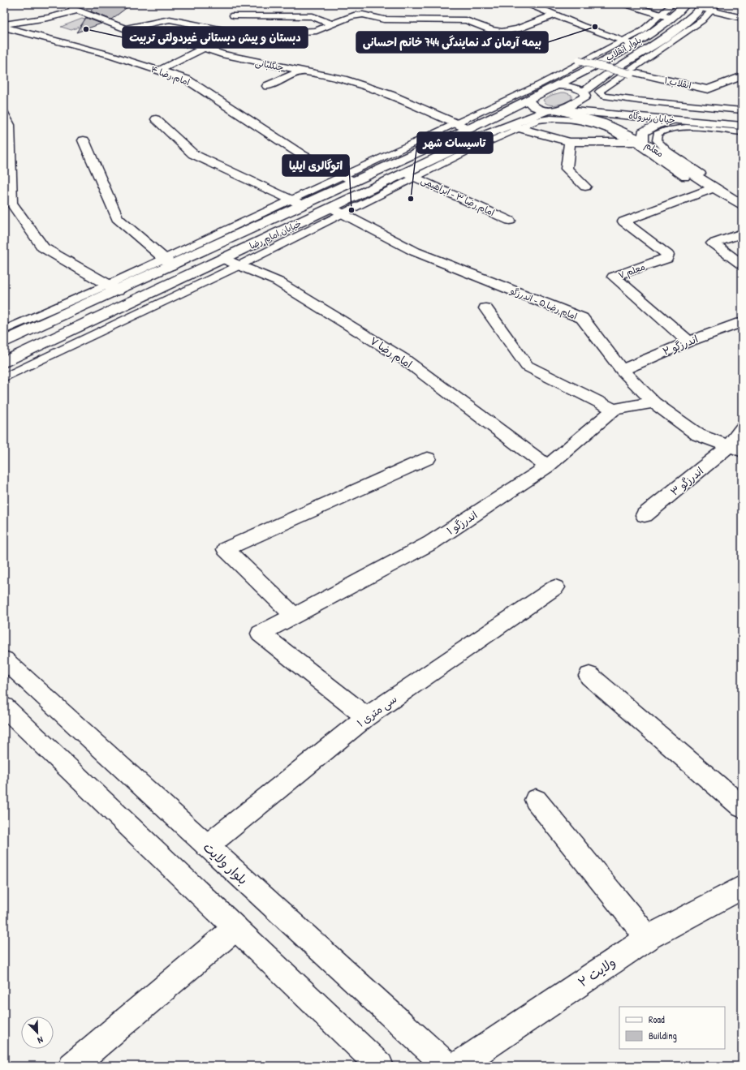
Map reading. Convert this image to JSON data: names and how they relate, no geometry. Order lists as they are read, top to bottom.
{
  "streets": {
    "street": [
      "بلوار انقلاب",
      "جنگلبانی",
      "امام رضا ۴",
      "انقلاب ۱",
      "خیابان نیروگاه",
      "معلم",
      "امام رضا ۳ - ابراهیمی",
      "خیابان امام رضا",
      "معلم ۷",
      "امام رضا ۵ - اندرزگو",
      "اندرزگو ۲",
      "امام رضا ۷",
      "اندرزگو ۳",
      "اندرزگو ۱",
      "سی متری ۱",
      "بلوار ولایت",
      "ولایت ۲"
    ]
  },
  "crossings": [
    ["بلوار انقلاب", "انقلاب ۱"],
    ["بلوار انقلاب", "خیابان نیروگاه"],
    ["بلوار انقلاب", "معلم"],
    ["بلوار انقلاب", "خیابان امام رضا"],
    ["جنگلبانی", "خیابان امام رضا"],
    ["امام رضا ۴", "خیابان امام رضا"],
    ["خیابان نیروگاه", "معلم"],
    ["خیابان نیروگاه", "خیابان امام رضا"],
    ["معلم", "خیابان امام رضا"],
    ["معلم", "معلم ۷"],
    ["امام رضا ۳ - ابراهیمی", "خیابان امام رضا"],
    ["خیابان امام رضا", "امام رضا ۵ - اندرزگو"],
    ["خیابان امام رضا", "امام رضا ۷"],
    ["معلم ۷", "اندرزگو ۲"],
    ["امام رضا ۵ - اندرزگو", "اندرزگو ۲"],
    ["امام رضا ۵ - اندرزگو", "اندرزگو ۳"],
    ["امام رضا ۵ - اندرزگو", "اندرزگو ۱"],
    ["امام رضا ۷", "اندرزگو ۱"],
    ["اندرزگو ۱", "سی متری ۱"],
    ["سی متری ۱", "بلوار ولایت"]
  ],
  "places": [
    "بیمه آرمان کد نمایندگی 744 خانم احسانی",
    "دبستان و پیش دبستانی غیردولتی تربیت",
    "تاسیسات شهر",
    "اتوگالری ایلیا"
  ],
  "legend": ["Road", "Building"],
  "north": "bottom right"
}
